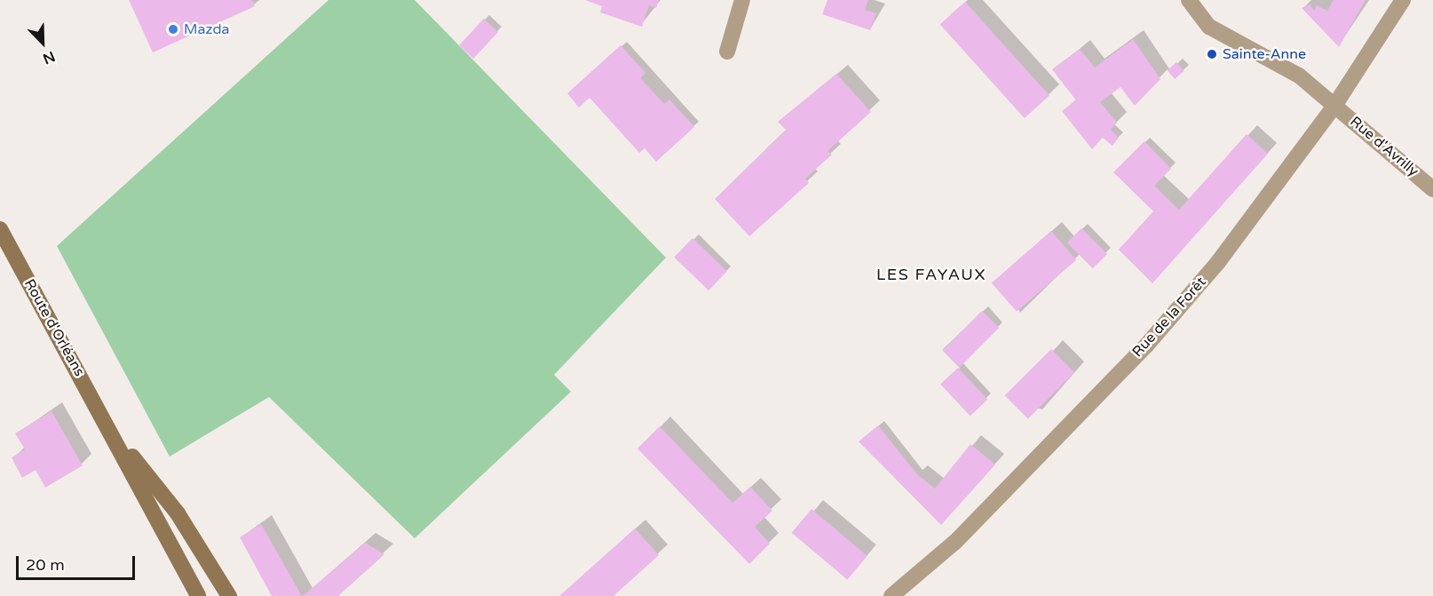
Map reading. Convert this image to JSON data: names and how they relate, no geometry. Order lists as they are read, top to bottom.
{
  "streets": {
    "main road": ["Route d'Orléans"],
    "street": ["Rue d'Avrilly", "Rue de la Forêt"]
  },
  "crossings": [
    ["Rue d'Avrilly", "Rue de la Forêt"]
  ],
  "districts": ["LES FAYAUX"],
  "places": ["Mazda", "Sainte-Anne"],
  "scale_bar": "20 m",
  "north": "bottom right"
}
